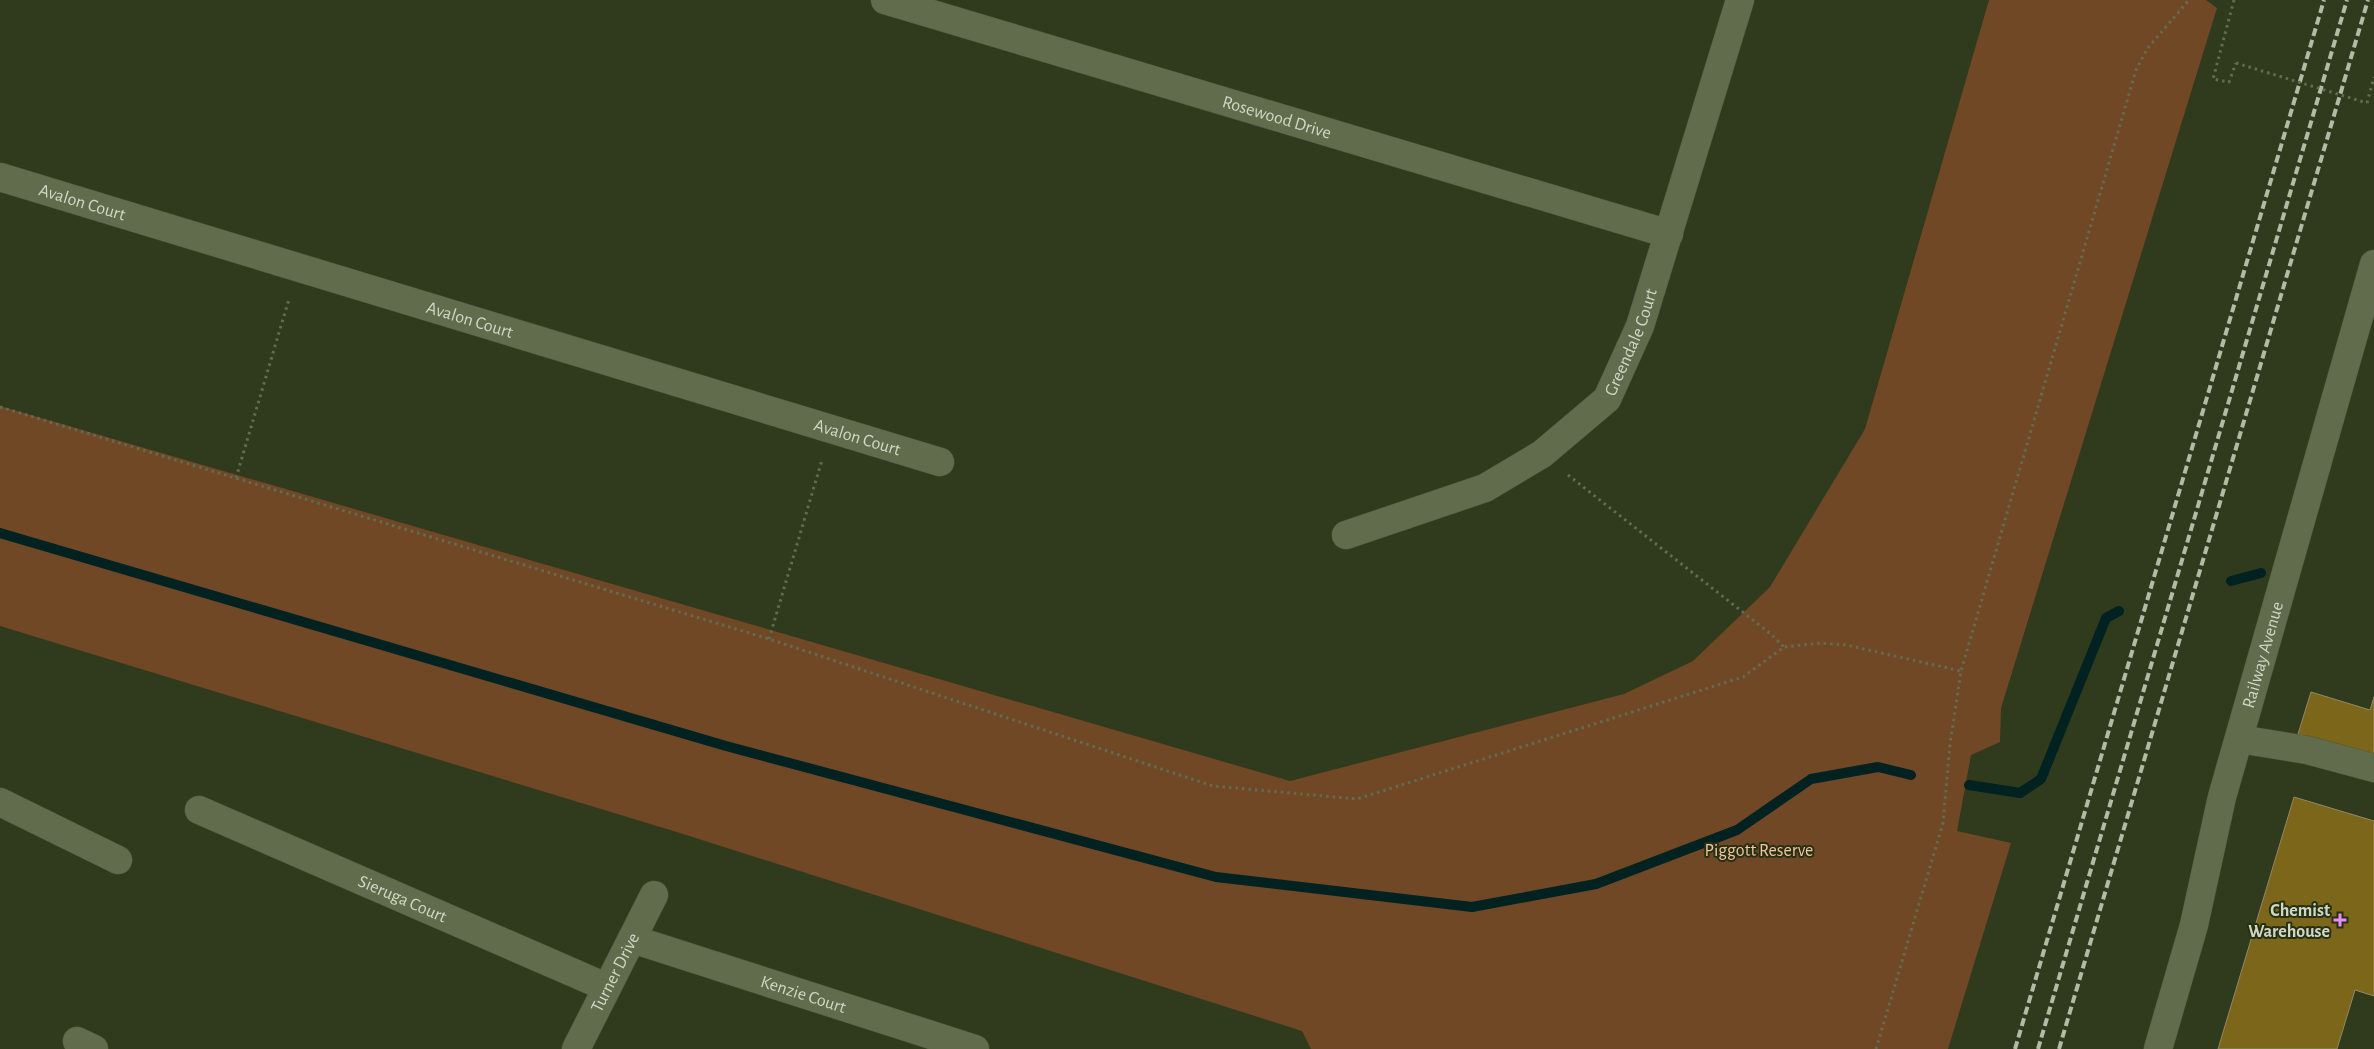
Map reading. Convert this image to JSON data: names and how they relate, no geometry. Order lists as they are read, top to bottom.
{
  "streets": {
    "street": [
      "Rosewood Drive",
      "Avalon Court",
      "Greendale Court",
      "Railway Avenue",
      "Sieruga Court",
      "Turner Drive",
      "Kenzie Court"
    ]
  },
  "crossings": [
    ["Rosewood Drive", "Greendale Court"],
    ["Sieruga Court", "Turner Drive"],
    ["Turner Drive", "Kenzie Court"]
  ],
  "parks": ["Piggott Reserve"],
  "places": {
    "health": ["Chemist Warehouse"]
  }
}
